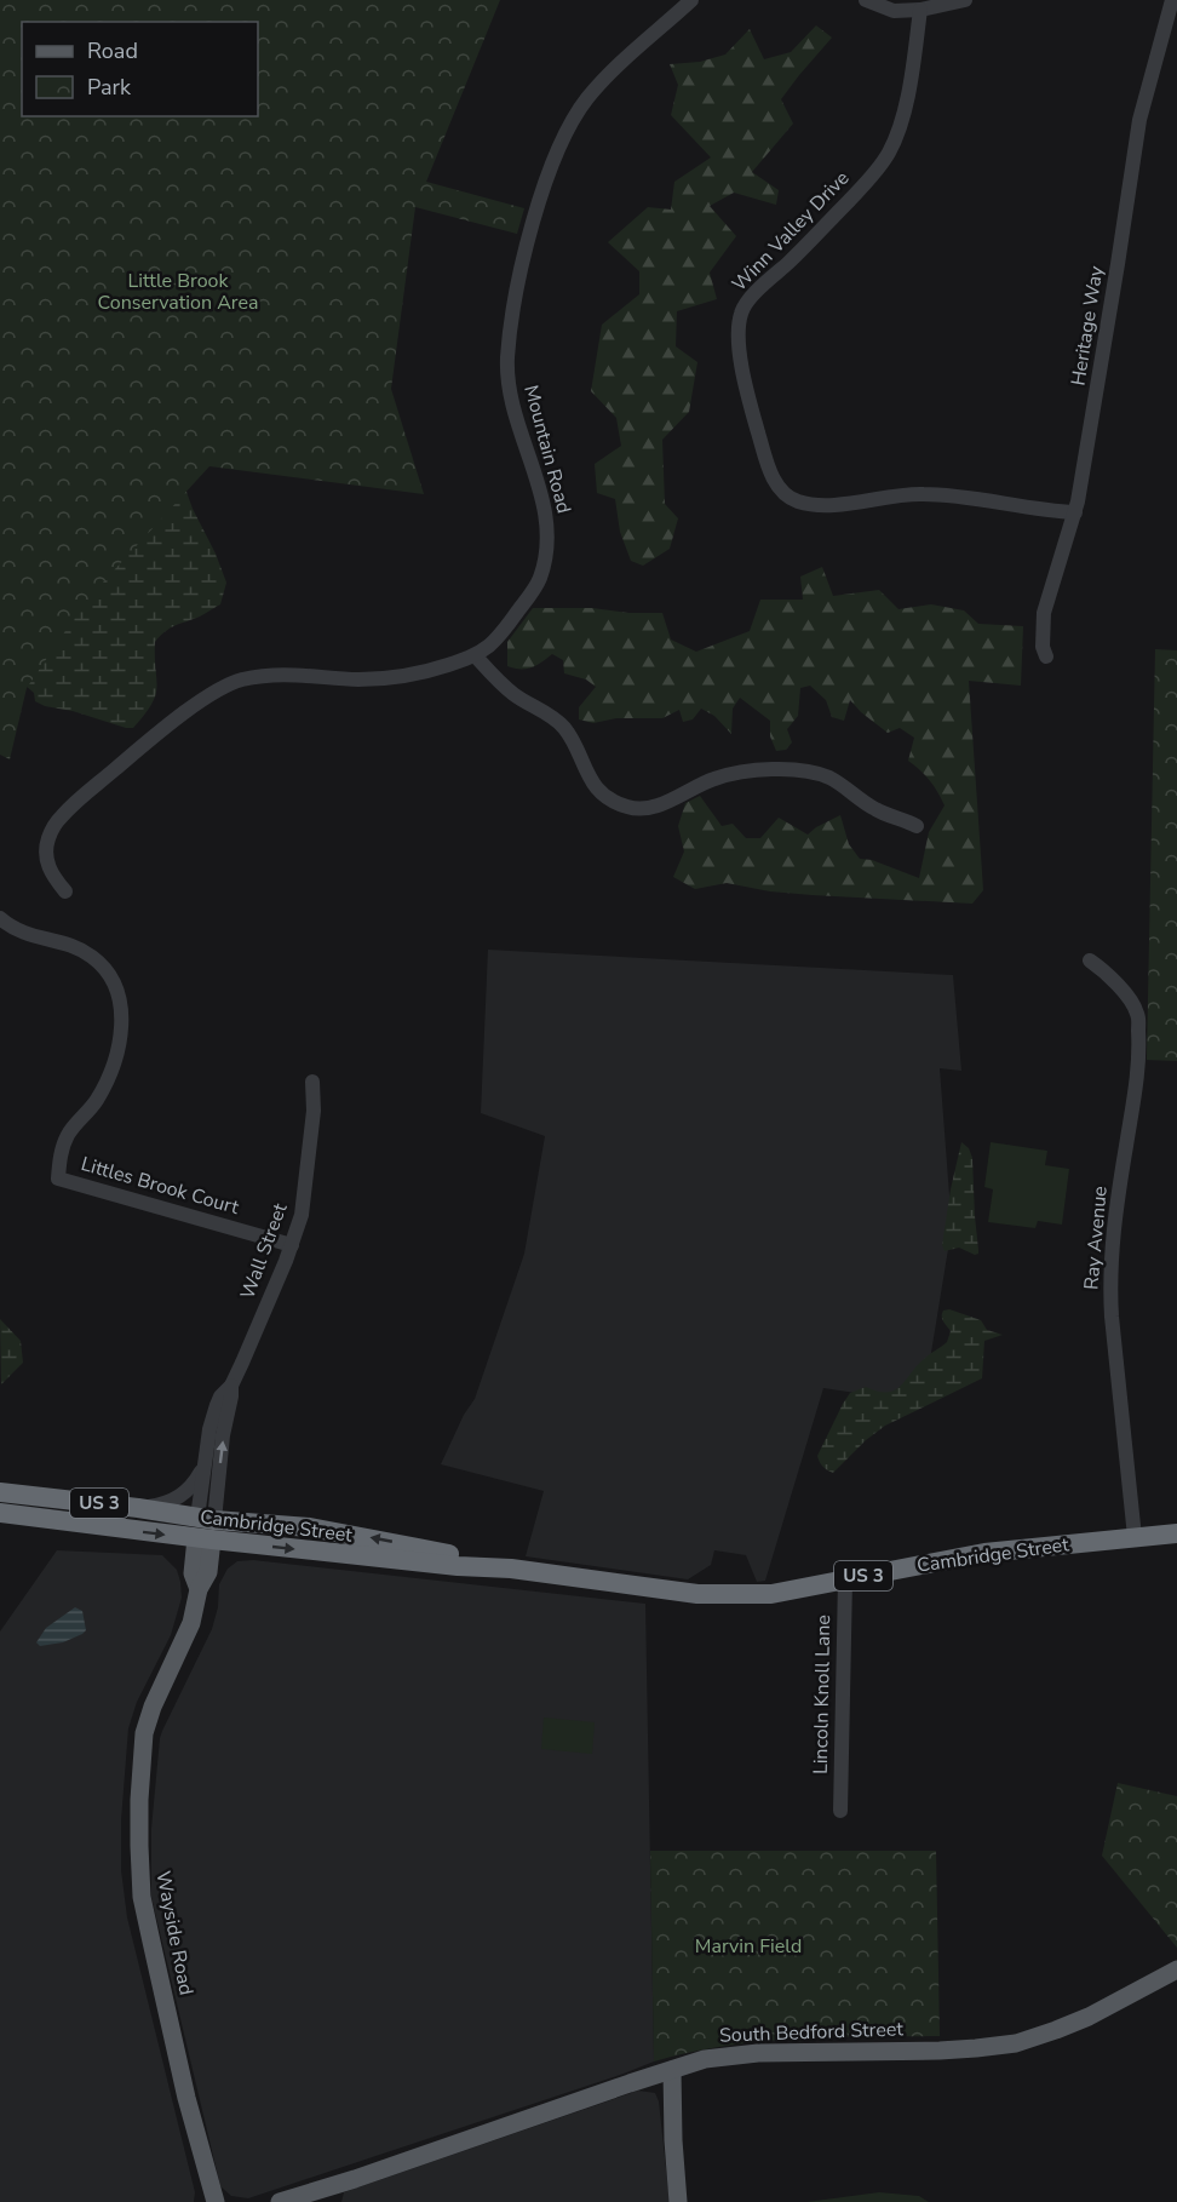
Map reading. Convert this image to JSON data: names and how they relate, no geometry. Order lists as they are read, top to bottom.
{
  "streets": {
    "highway": ["US 3", "Cambridge Street"],
    "main road": ["Wayside Road", "South Bedford Street"],
    "street": [
      "Winn Valley Drive",
      "Heritage Way",
      "Mountain Road",
      "Littles Brook Court",
      "Ray Avenue",
      "Wall Street",
      "Lincoln Knoll Lane"
    ]
  },
  "crossings": [
    ["Winn Valley Drive", "Heritage Way"],
    ["Littles Brook Court", "Wall Street"],
    ["Ray Avenue", "Cambridge Street"],
    ["Wall Street", "Cambridge Street"],
    ["Wall Street", "Wayside Road"],
    ["Cambridge Street", "Lincoln Knoll Lane"],
    ["Cambridge Street", "Wayside Road"]
  ],
  "parks": ["Little Brook Conservation Area", "Marvin Field"],
  "legend": ["Road", "Park"]
}
